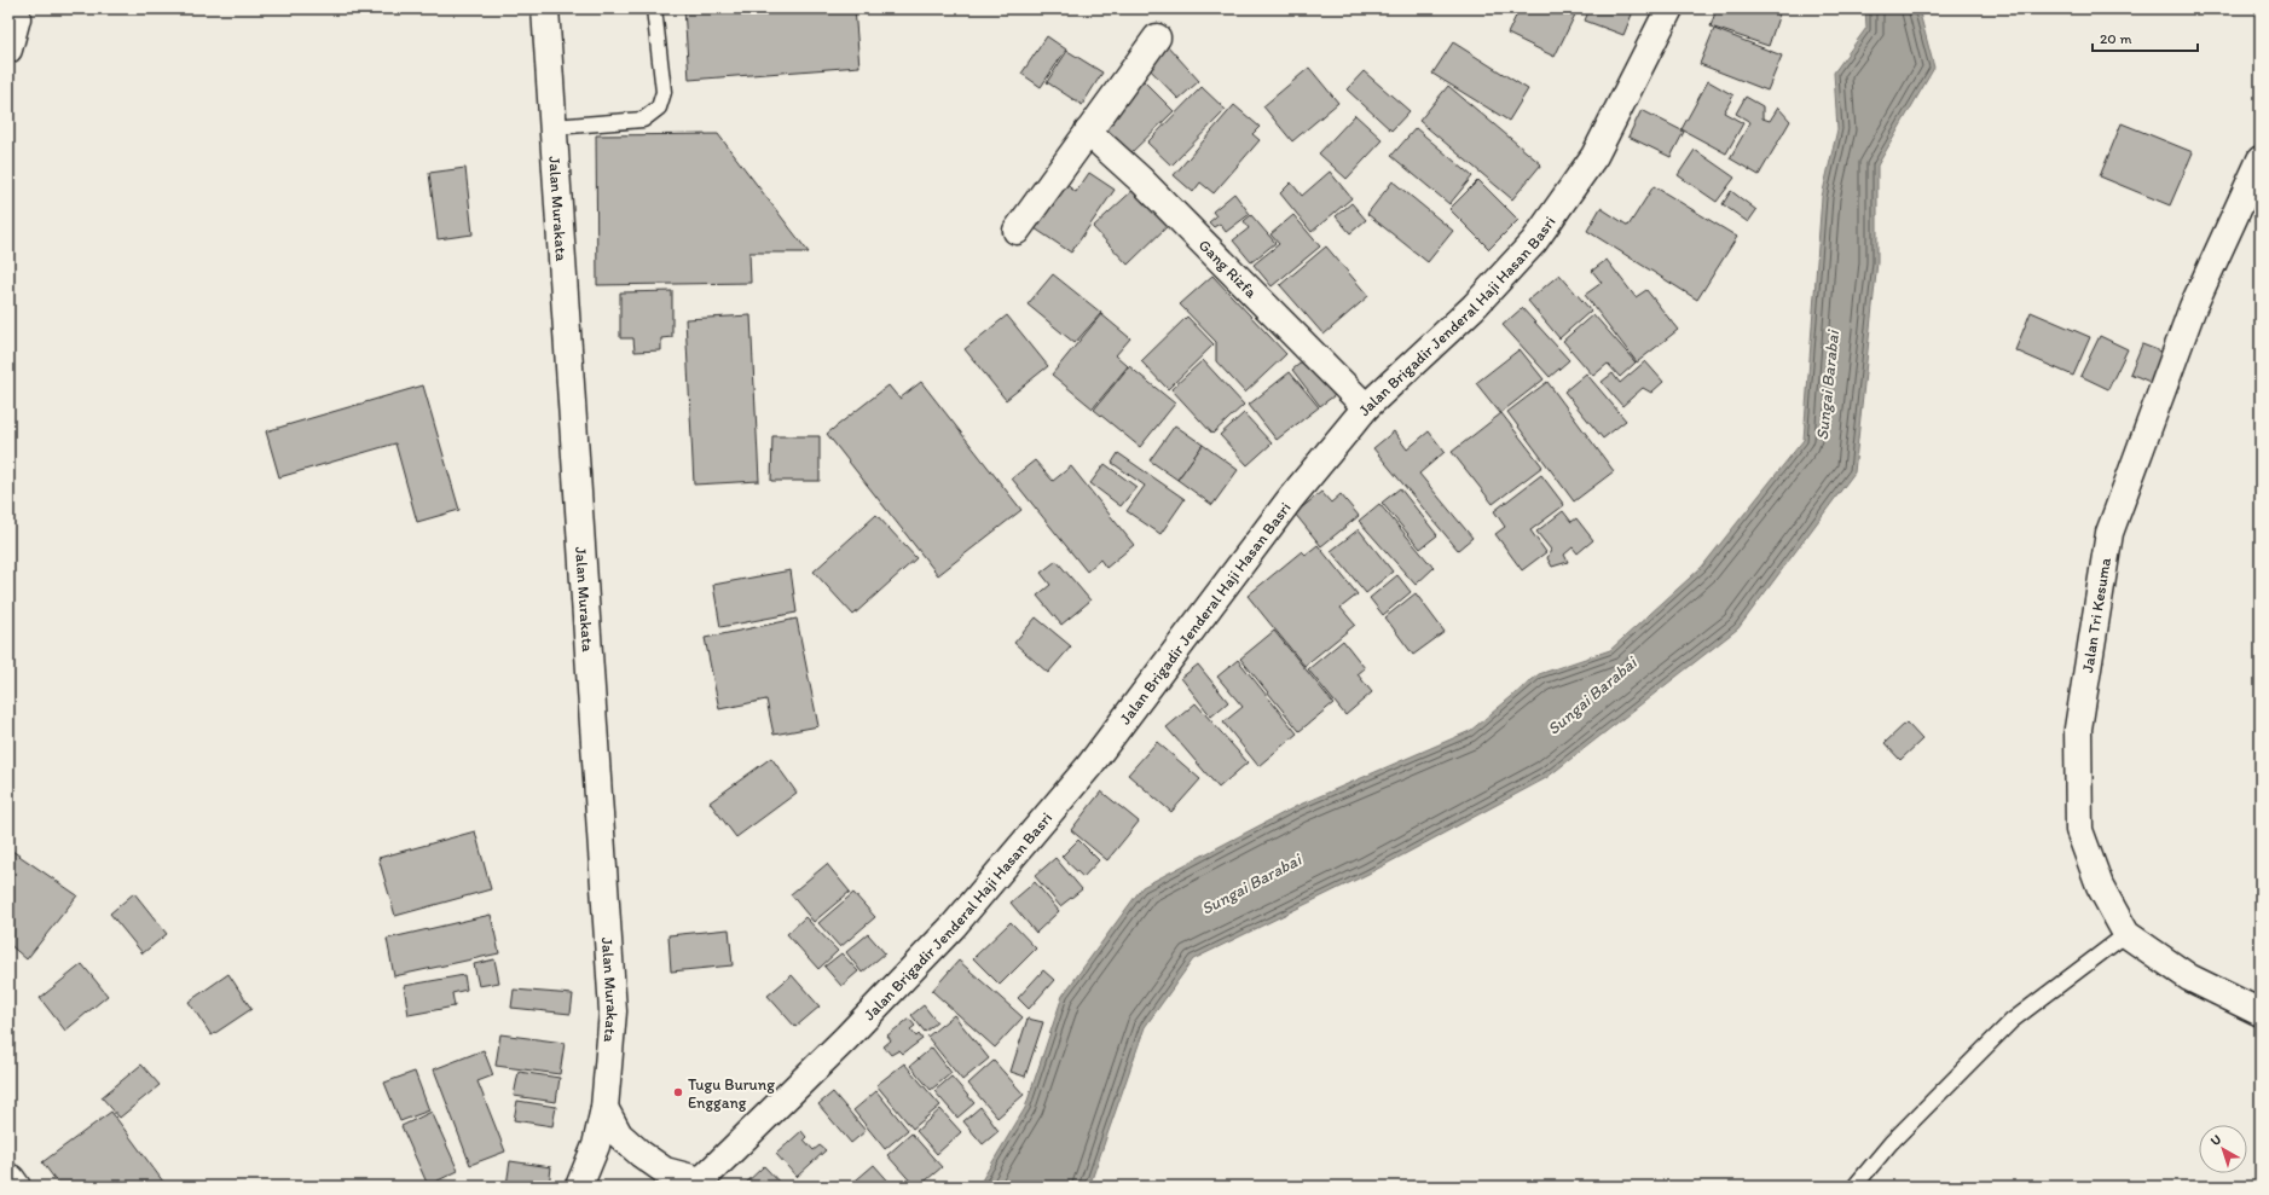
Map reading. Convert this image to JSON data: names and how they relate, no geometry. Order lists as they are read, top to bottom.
{
  "streets": {
    "main road": [
      "Jalan Murakata",
      "Gang Rizfa",
      "Jalan Brigadir Jenderal Haji Hasan Basri",
      "Jalan Tri Kesuma"
    ]
  },
  "crossings": [
    ["Gang Rizfa", "Jalan Brigadir Jenderal Haji Hasan Basri"]
  ],
  "water": ["Sungai Barabai"],
  "places": ["Tugu Burung Enggang"],
  "scale_bar": "20 m",
  "north": "top left"
}
